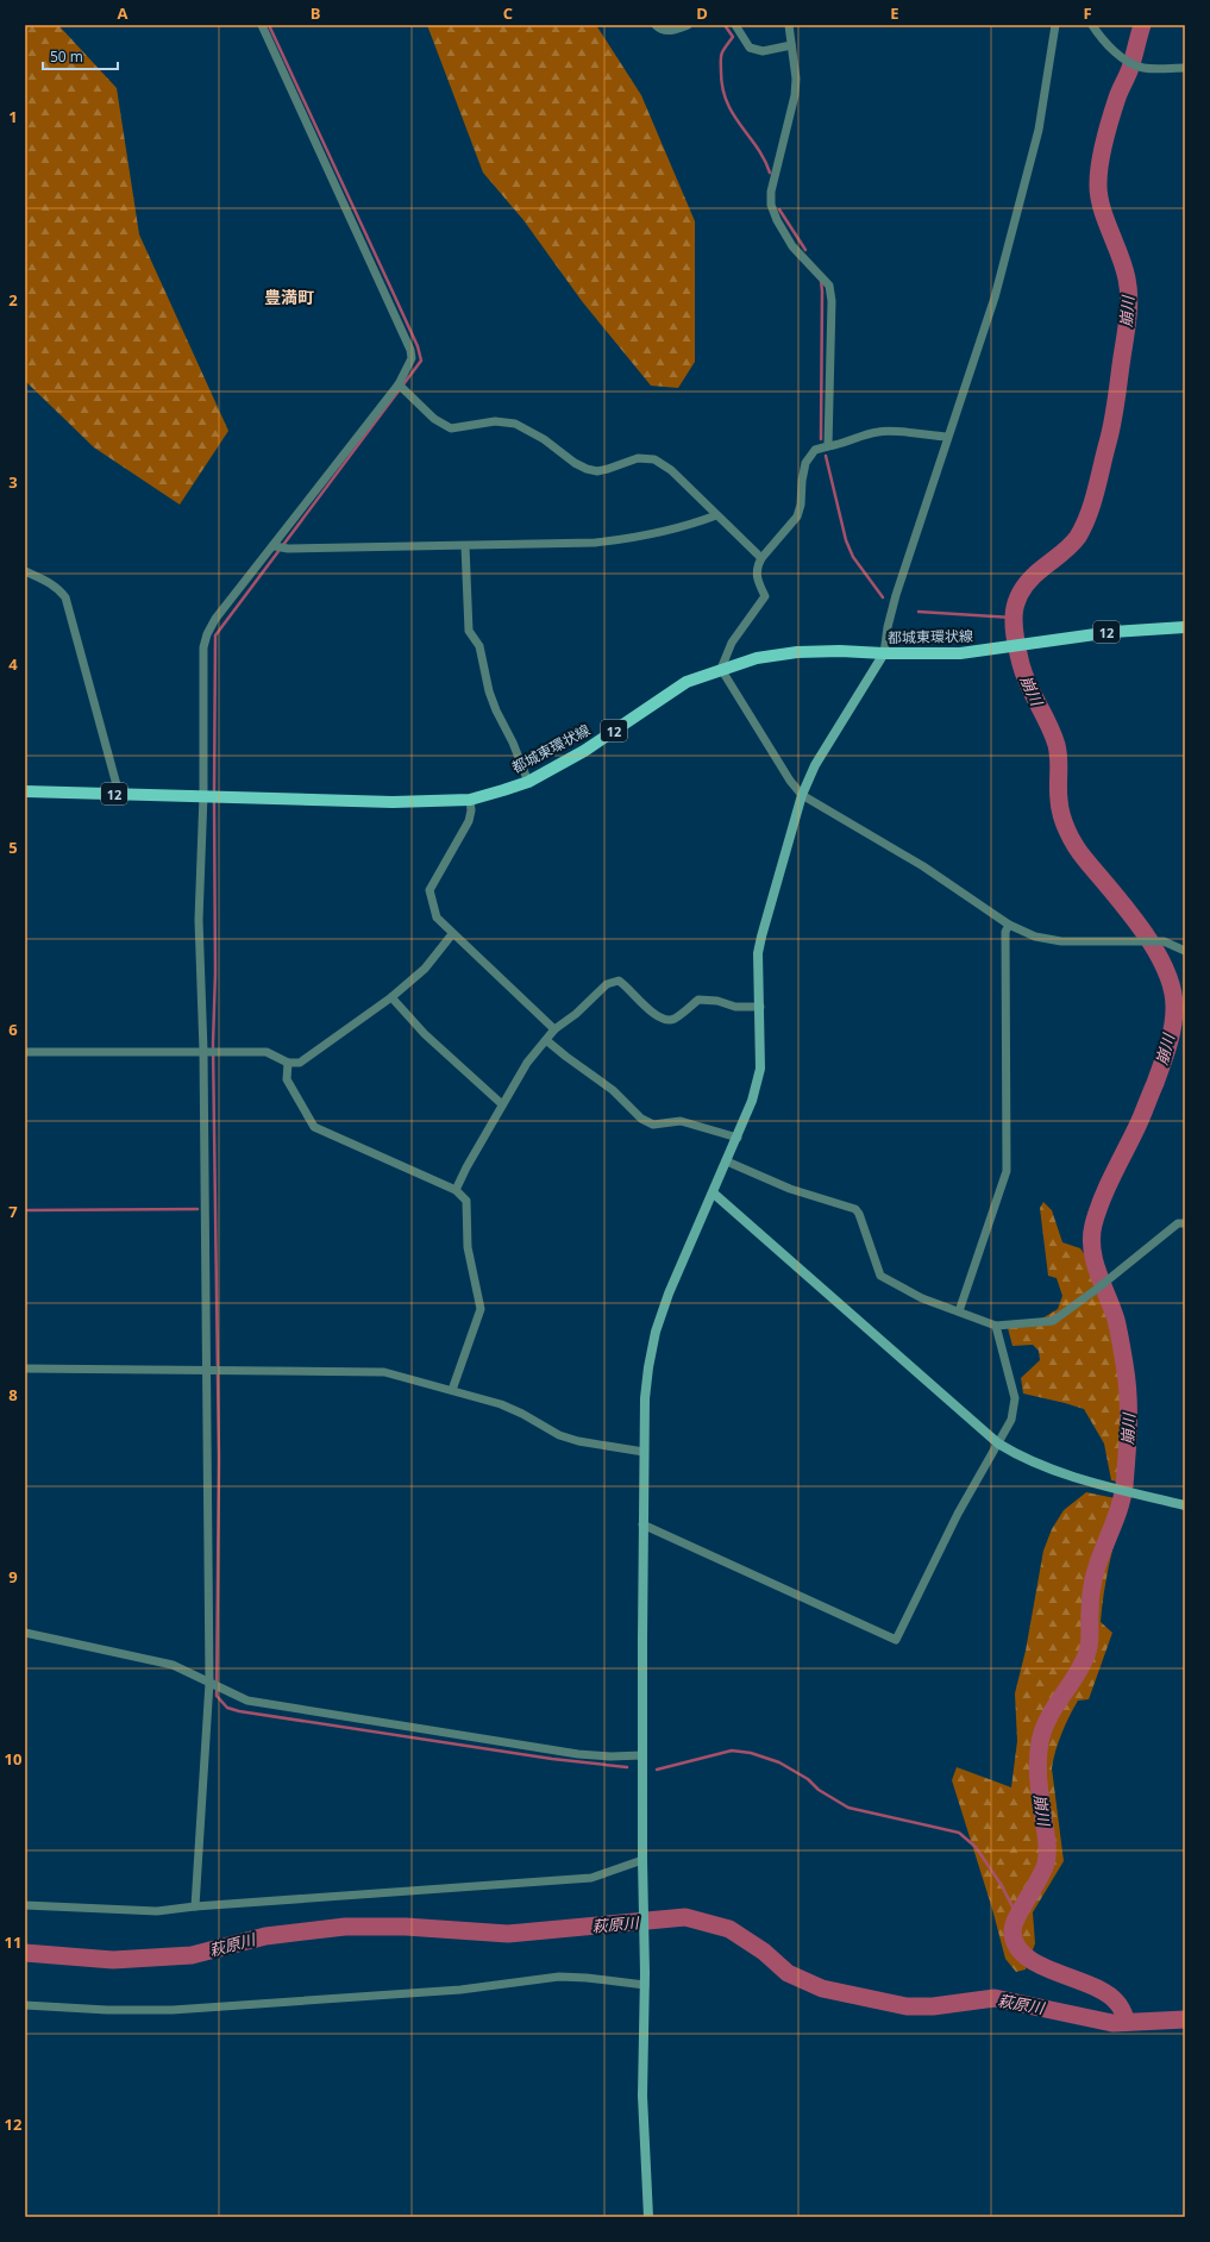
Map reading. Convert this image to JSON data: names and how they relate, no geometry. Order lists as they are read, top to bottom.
{
  "streets": {
    "main road": ["12", "都城東環状線"]
  },
  "districts": ["豊満町"],
  "water": ["崩川", "萩原川"],
  "scale_bar": "50 m",
  "grid": {
    "columns": [
      "A",
      "B",
      "C",
      "D",
      "E",
      "F"
    ],
    "rows": [
      "1",
      "2",
      "3",
      "4",
      "5",
      "6",
      "7",
      "8",
      "9",
      "10",
      "11",
      "12"
    ]
  }
}
